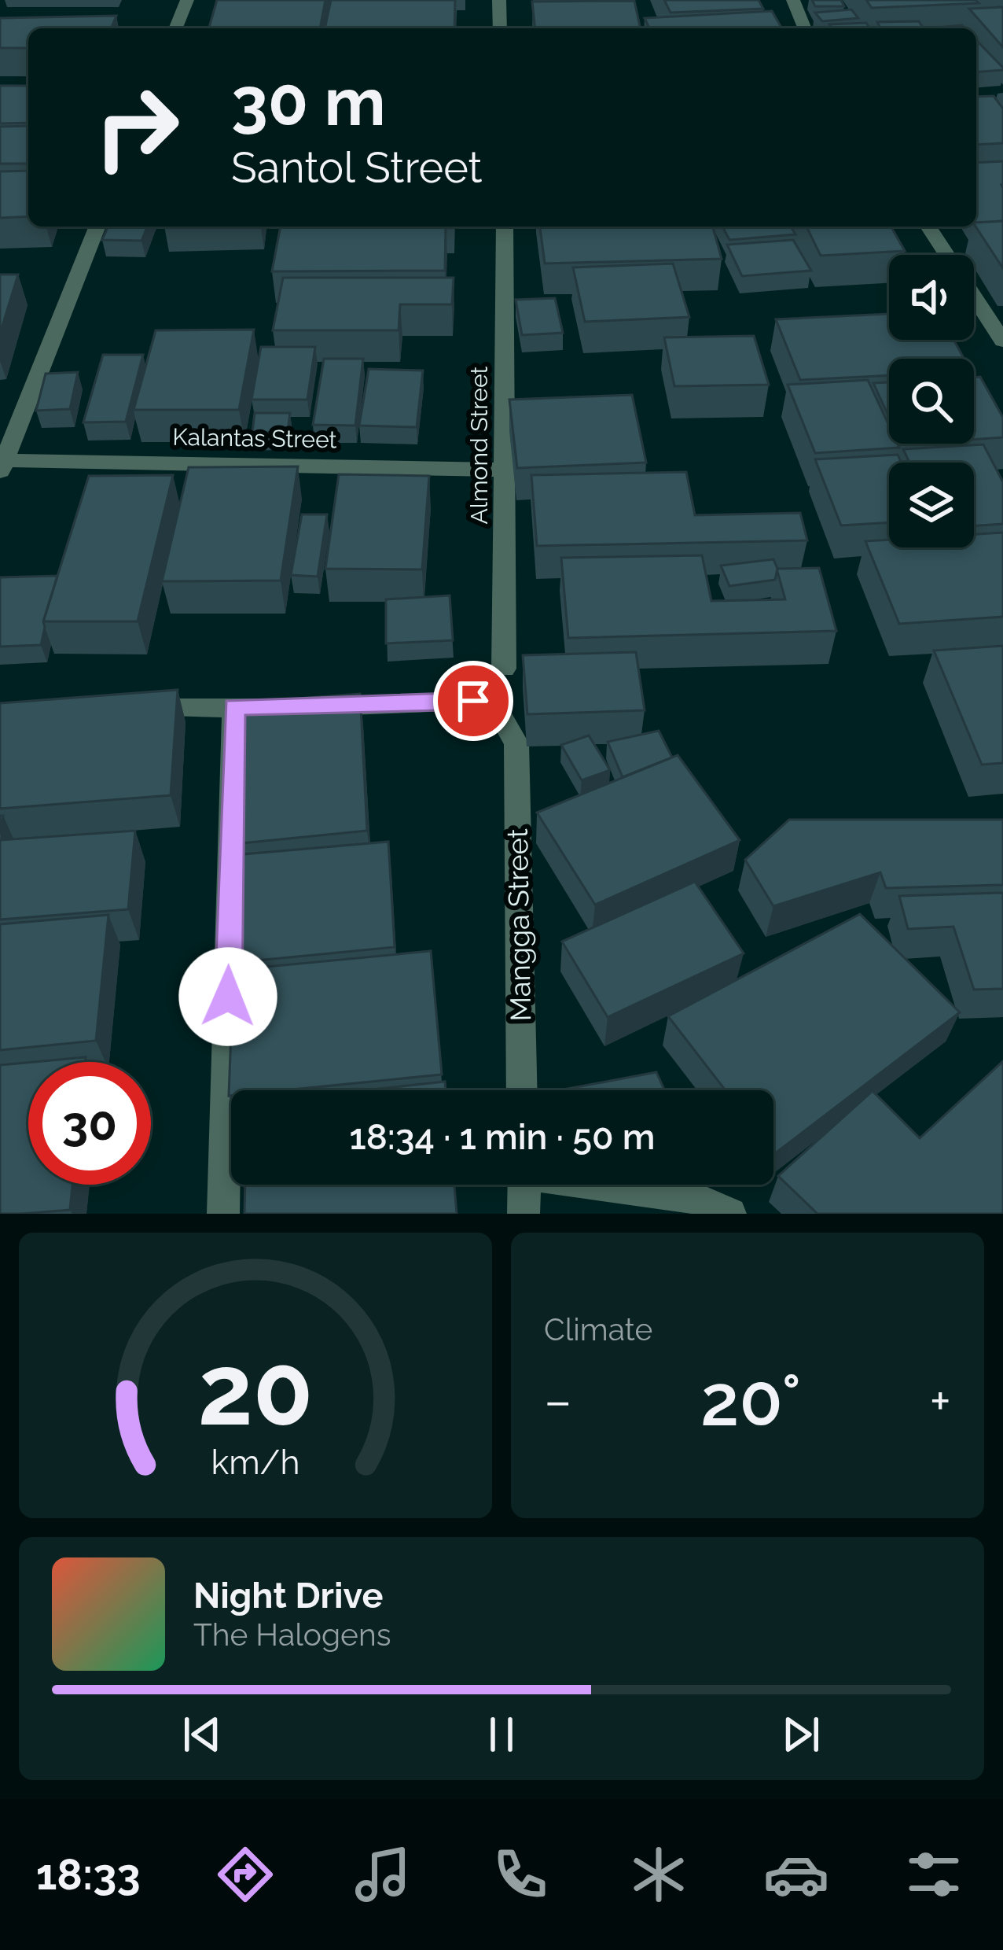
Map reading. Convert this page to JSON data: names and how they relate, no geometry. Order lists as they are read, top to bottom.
{
  "streets": {
    "street": ["Kalantas Street", "Almond Street", "Mangga Street"]
  },
  "crossings": [
    ["Kalantas Street", "Almond Street"]
  ],
  "page": {
    "turn": ["30 m", "Santol Street"],
    "limit": "30",
    "trip": "18:34 · 1 min · 50 m",
    "tile": "Climate",
    "heat": ["−", "20°", "+"],
    "song": ["Night Drive", "The Halogens"],
    "tabs": "18:33",
    "gauge": ["20", "km/h"]
  }
}
